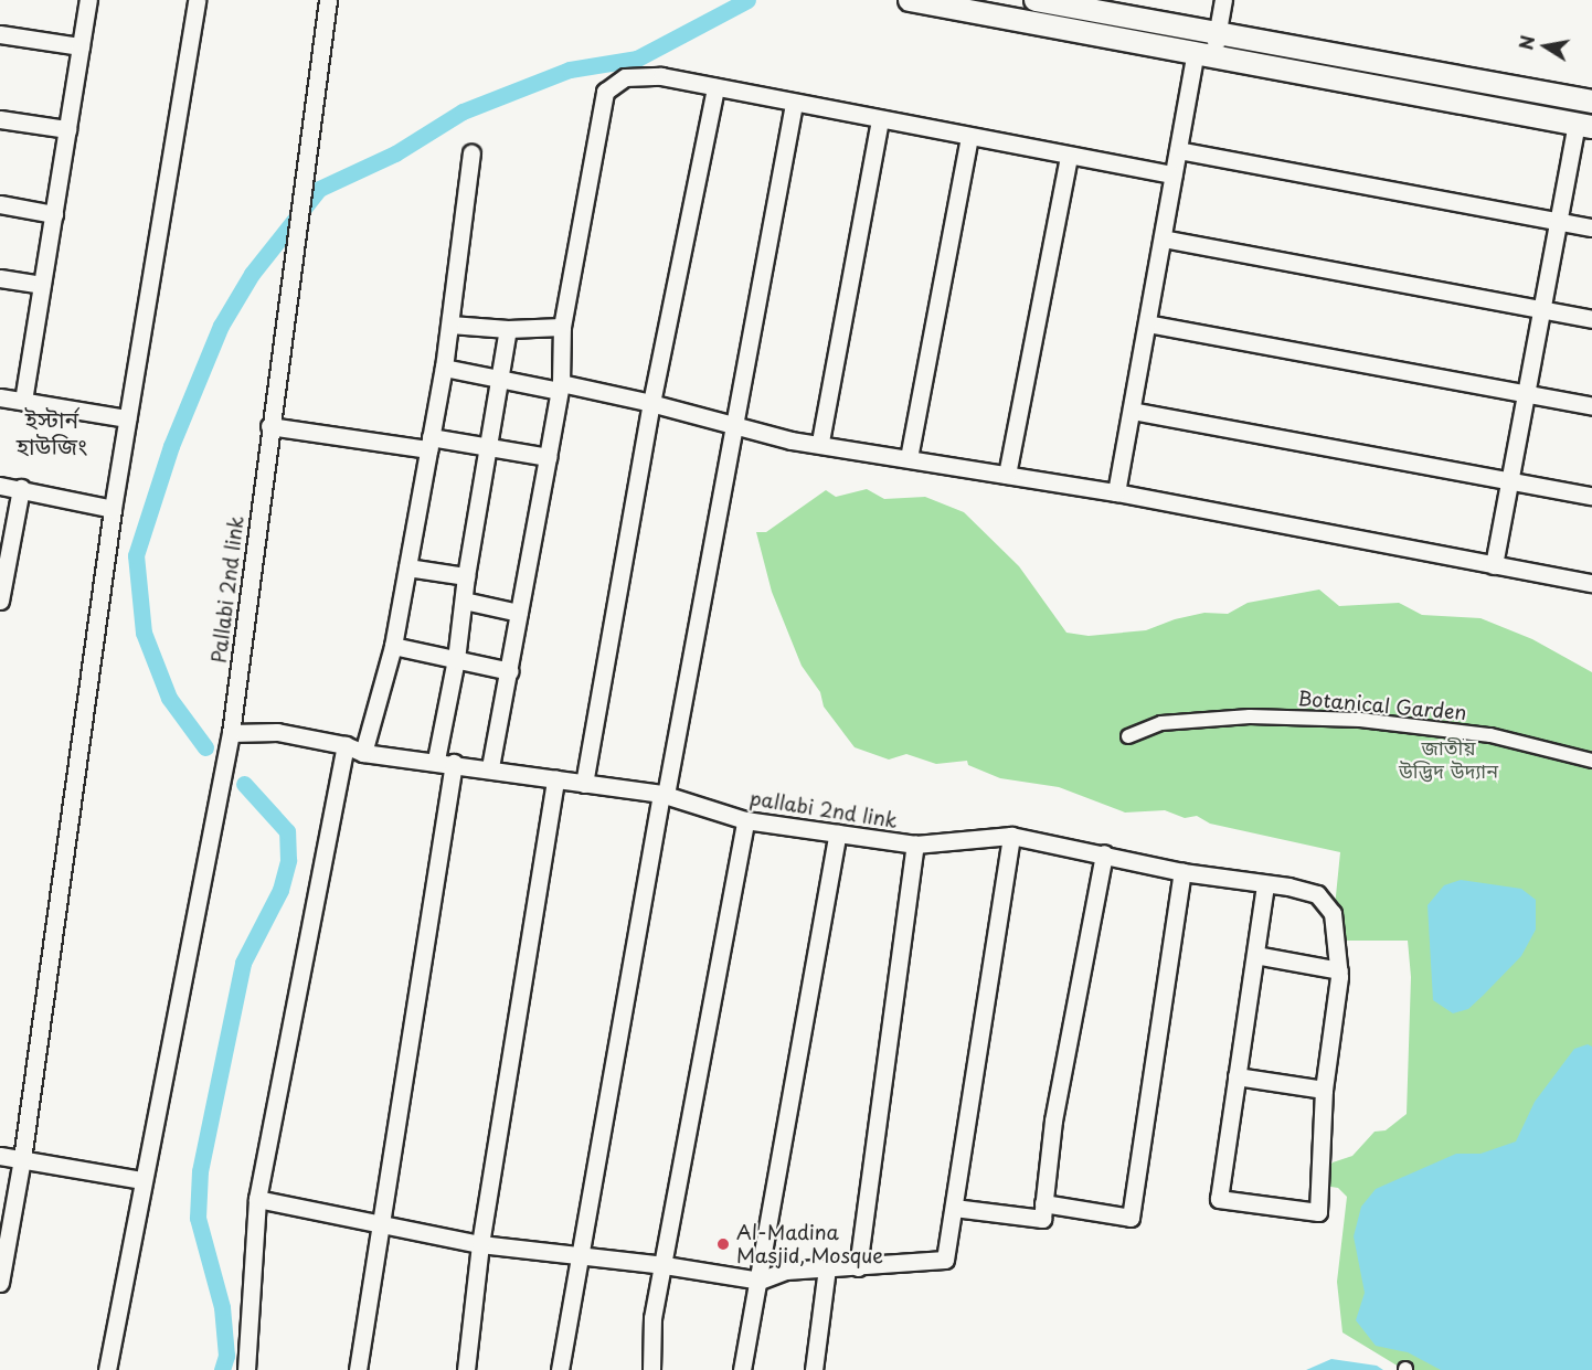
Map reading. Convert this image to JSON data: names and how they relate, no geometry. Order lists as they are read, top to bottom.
{
  "streets": {
    "street": ["Pallabi 2nd link", "Botanical Garden", "pallabi 2nd link"]
  },
  "crossings": [
    ["Pallabi 2nd link", "pallabi 2nd link"]
  ],
  "districts": ["ইস্টার্ন হাউজিং"],
  "parks": ["জাতীয় উদ্ভিদ উদ্যান"],
  "places": ["Al-Madina Masjid, Mosque"],
  "north": "left"
}
